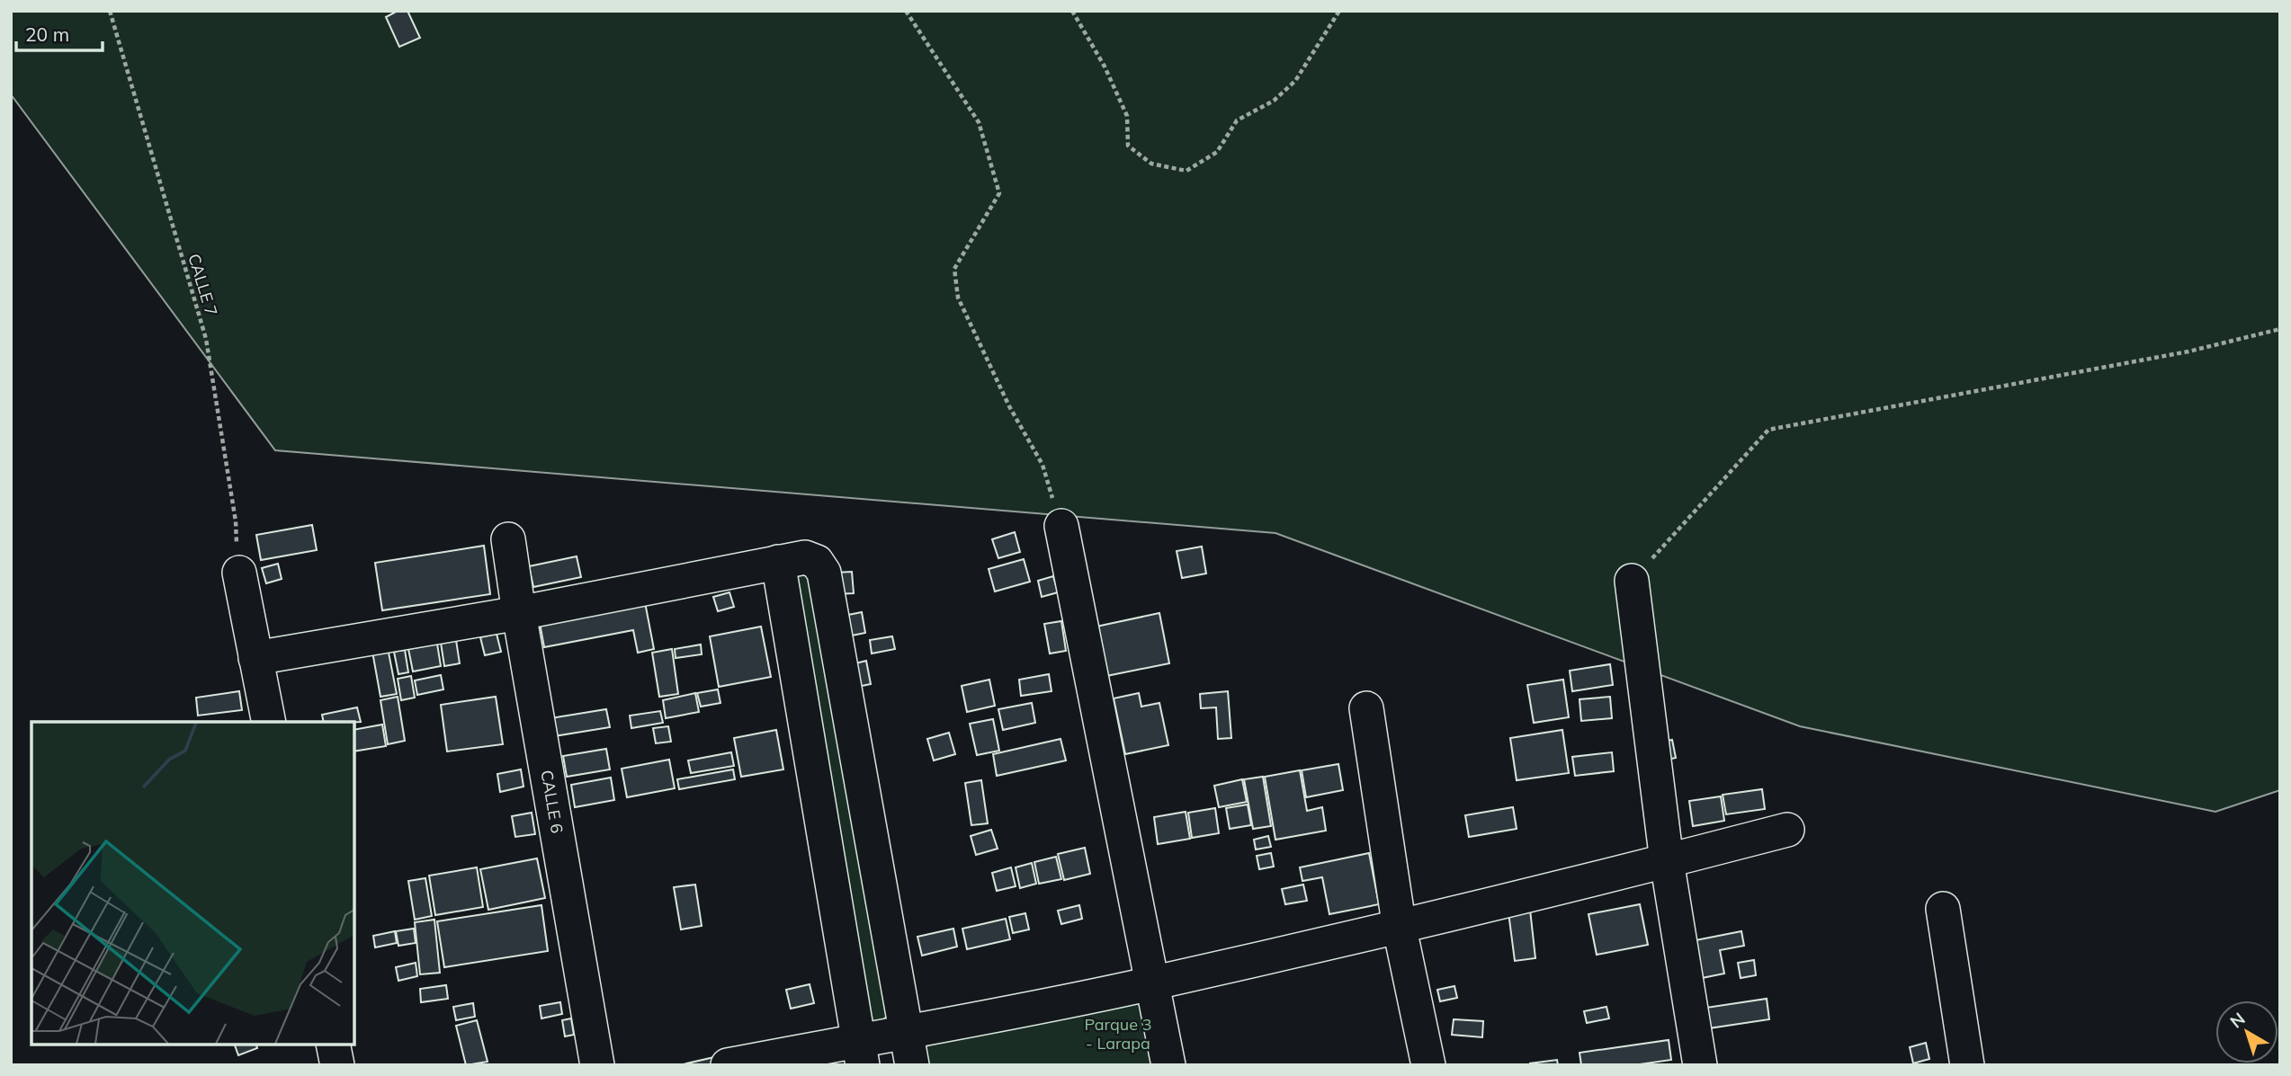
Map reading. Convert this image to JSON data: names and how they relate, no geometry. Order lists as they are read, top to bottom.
{
  "streets": {
    "street": ["CALLE 6"],
    "path": ["CALLE 7"]
  },
  "parks": ["Parque 3 - Larapa"],
  "scale_bar": "20 m",
  "north": "top left"
}
